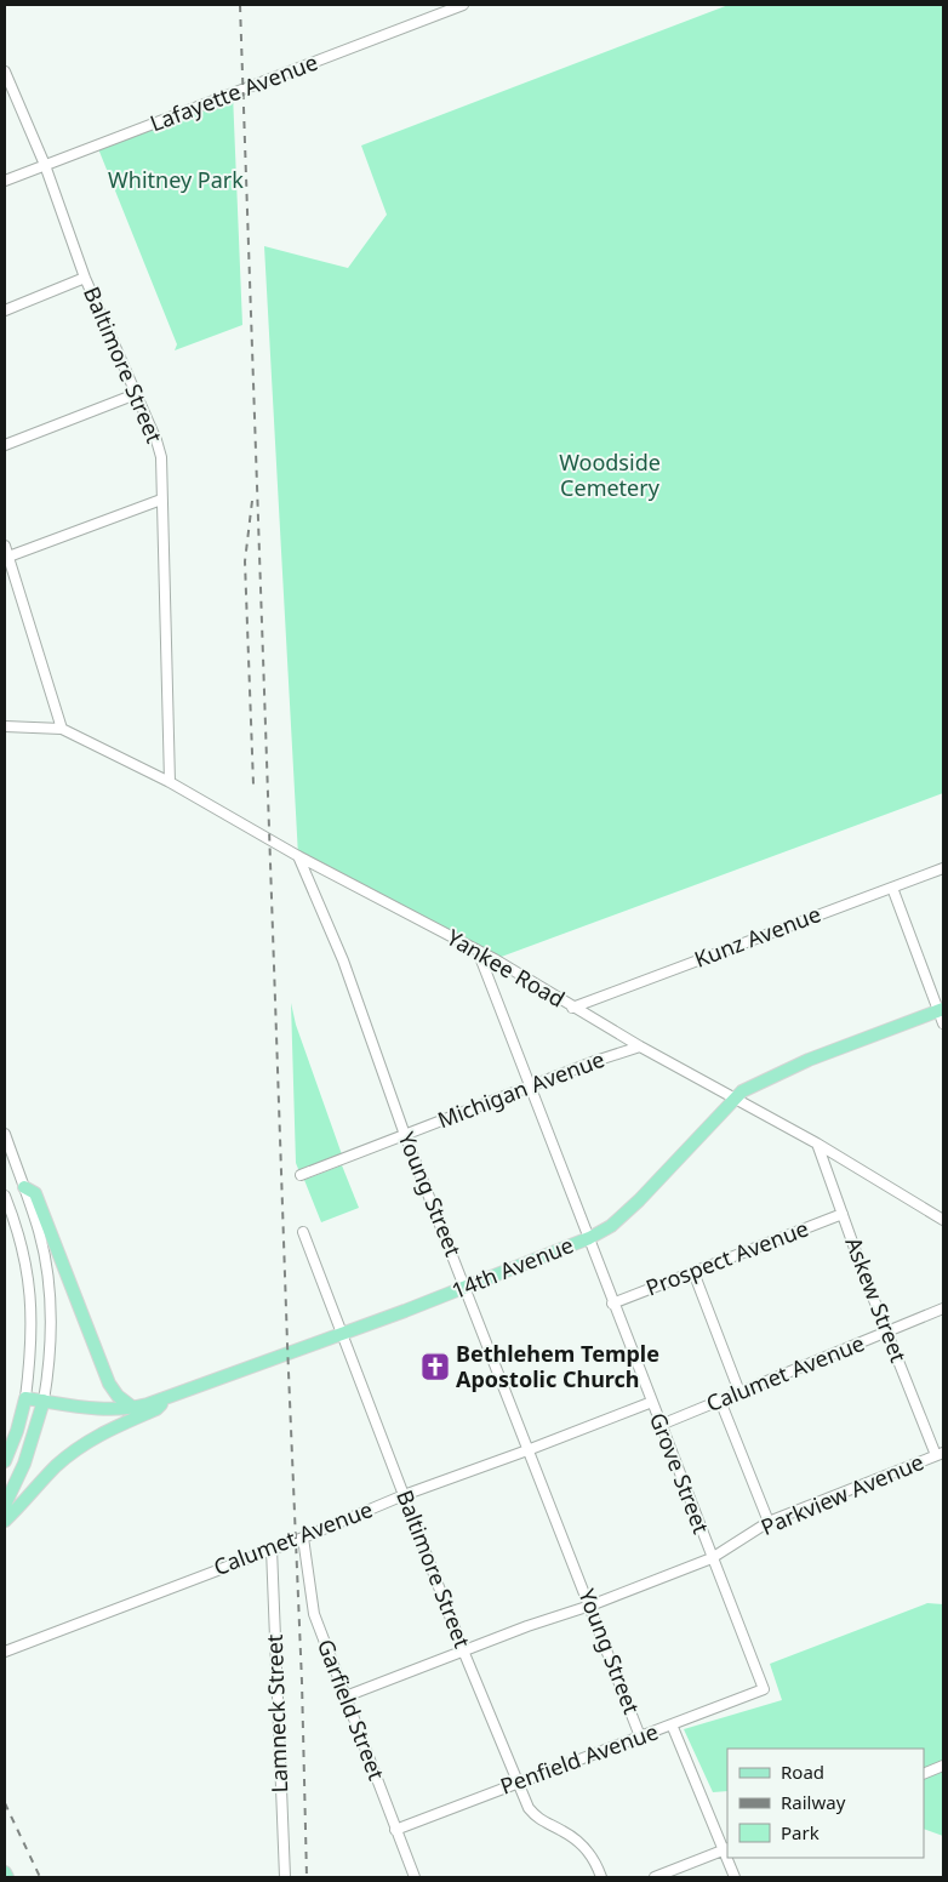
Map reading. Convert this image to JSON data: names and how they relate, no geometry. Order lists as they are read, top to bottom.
{
  "streets": {
    "main road": ["14th Avenue"],
    "street": [
      "Lafayette Avenue",
      "Baltimore Street",
      "Kunz Avenue",
      "Yankee Road",
      "Michigan Avenue",
      "Young Street",
      "Prospect Avenue",
      "Askew Street",
      "Calumet Avenue",
      "Grove Street",
      "Parkview Avenue",
      "Garfield Street",
      "Lamneck Street",
      "Penfield Avenue"
    ]
  },
  "crossings": [
    ["Lafayette Avenue", "Baltimore Street"],
    ["Baltimore Street", "Yankee Road"],
    ["Baltimore Street", "14th Avenue"],
    ["Baltimore Street", "Calumet Avenue"],
    ["Baltimore Street", "Parkview Avenue"],
    ["Baltimore Street", "Penfield Avenue"],
    ["Kunz Avenue", "Yankee Road"],
    ["Yankee Road", "Michigan Avenue"],
    ["Yankee Road", "Young Street"],
    ["Yankee Road", "14th Avenue"],
    ["Yankee Road", "Askew Street"],
    ["Yankee Road", "Grove Street"],
    ["Michigan Avenue", "Young Street"],
    ["Michigan Avenue", "Grove Street"],
    ["Young Street", "14th Avenue"],
    ["Young Street", "Calumet Avenue"],
    ["Young Street", "Parkview Avenue"],
    ["Young Street", "Penfield Avenue"],
    ["Prospect Avenue", "Askew Street"],
    ["Prospect Avenue", "Grove Street"],
    ["14th Avenue", "Grove Street"],
    ["Askew Street", "Calumet Avenue"],
    ["Askew Street", "Parkview Avenue"],
    ["Calumet Avenue", "Grove Street"],
    ["Calumet Avenue", "Garfield Street"],
    ["Calumet Avenue", "Lamneck Street"],
    ["Grove Street", "Parkview Avenue"],
    ["Grove Street", "Penfield Avenue"],
    ["Parkview Avenue", "Garfield Street"],
    ["Garfield Street", "Penfield Avenue"]
  ],
  "parks": ["Whitney Park", "Woodside Cemetery"],
  "places": {
    "church": ["Bethlehem Temple Apostolic Church"]
  },
  "legend": ["Road", "Railway", "Park"]
}
